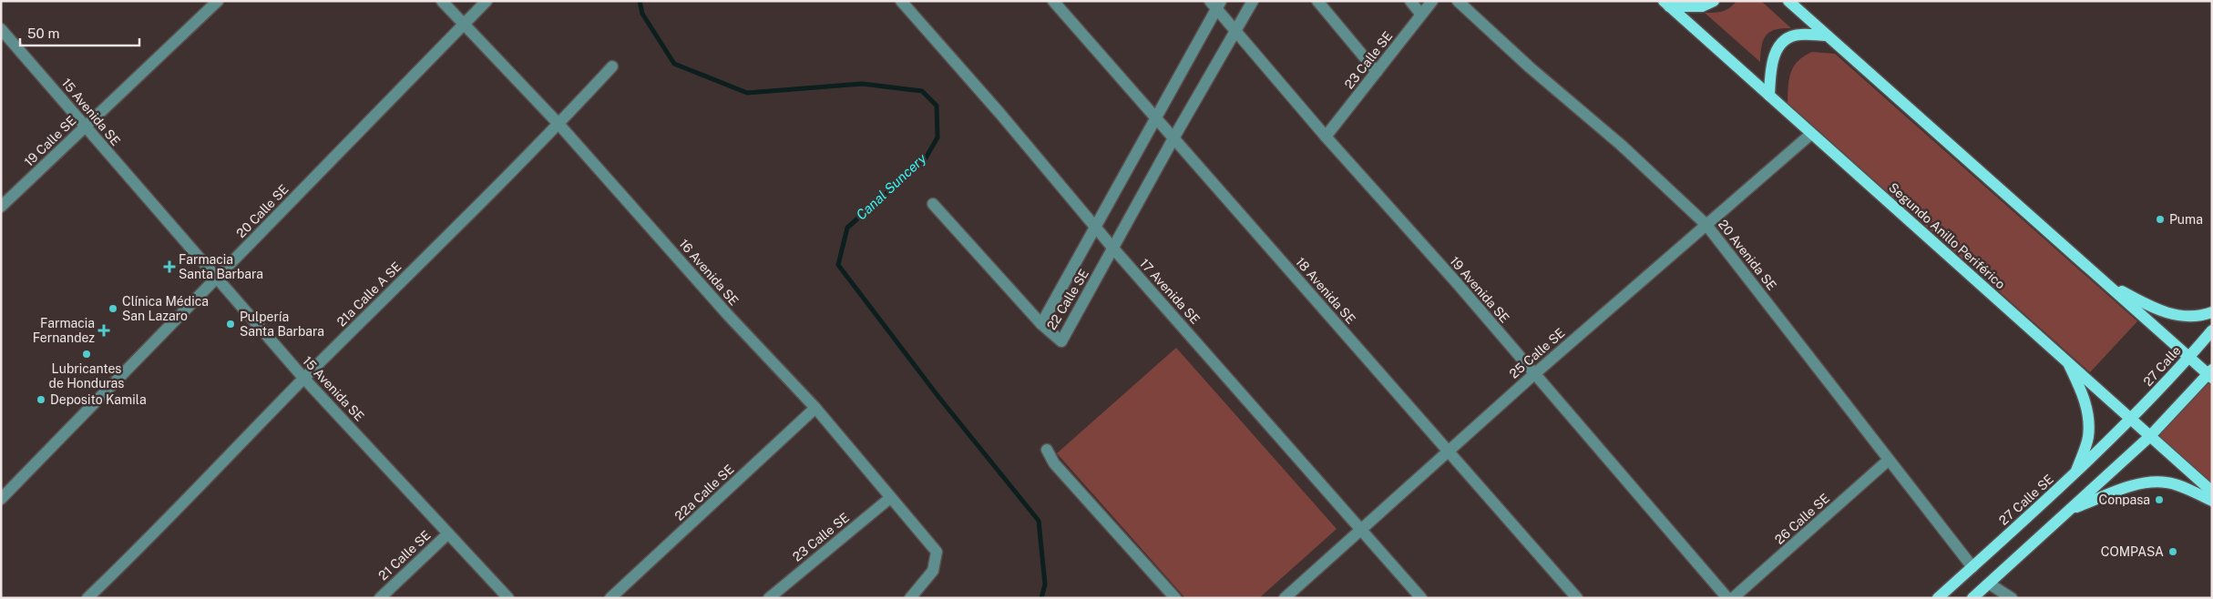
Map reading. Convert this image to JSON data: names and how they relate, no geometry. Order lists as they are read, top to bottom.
{
  "streets": {
    "main road": ["Segundo Anillo Periférico", "27 Calle", "27 Calle SE"],
    "street": [
      "23 Calle SE",
      "15 Avenida SE",
      "19 Calle SE",
      "20 Calle SE",
      "20 Avenida SE",
      "16 Avenida SE",
      "19 Avenida SE",
      "18 Avenida SE",
      "17 Avenida SE",
      "21a Calle A SE",
      "22 Calle SE",
      "25 Calle SE",
      "22a Calle SE",
      "26 Calle SE",
      "21 Calle SE"
    ]
  },
  "crossings": [
    ["23 Calle SE", "16 Avenida SE"],
    ["23 Calle SE", "19 Avenida SE"],
    ["15 Avenida SE", "19 Calle SE"],
    ["15 Avenida SE", "20 Calle SE"],
    ["15 Avenida SE", "21a Calle A SE"],
    ["15 Avenida SE", "21 Calle SE"],
    ["20 Calle SE", "16 Avenida SE"],
    ["Segundo Anillo Periférico", "25 Calle SE"],
    ["Segundo Anillo Periférico", "27 Calle"],
    ["Segundo Anillo Periférico", "27 Calle SE"],
    ["20 Avenida SE", "25 Calle SE"],
    ["20 Avenida SE", "27 Calle SE"],
    ["20 Avenida SE", "26 Calle SE"],
    ["16 Avenida SE", "21a Calle A SE"],
    ["16 Avenida SE", "22a Calle SE"],
    ["19 Avenida SE", "22 Calle SE"],
    ["19 Avenida SE", "25 Calle SE"],
    ["18 Avenida SE", "22 Calle SE"],
    ["18 Avenida SE", "25 Calle SE"],
    ["17 Avenida SE", "22 Calle SE"],
    ["17 Avenida SE", "25 Calle SE"],
    ["27 Calle", "27 Calle SE"]
  ],
  "water": ["Canal Suncery"],
  "places": {
    "other": [
      "Puma",
      "Clínica Médica San Lazaro",
      "Pulpería Santa Barbara",
      "Lubricantes de Honduras",
      "Deposito Kamila",
      "Conpasa",
      "COMPASA"
    ],
    "health": ["Farmacia Santa Barbara", "Farmacia Fernandez"]
  },
  "scale_bar": "50 m"
}
